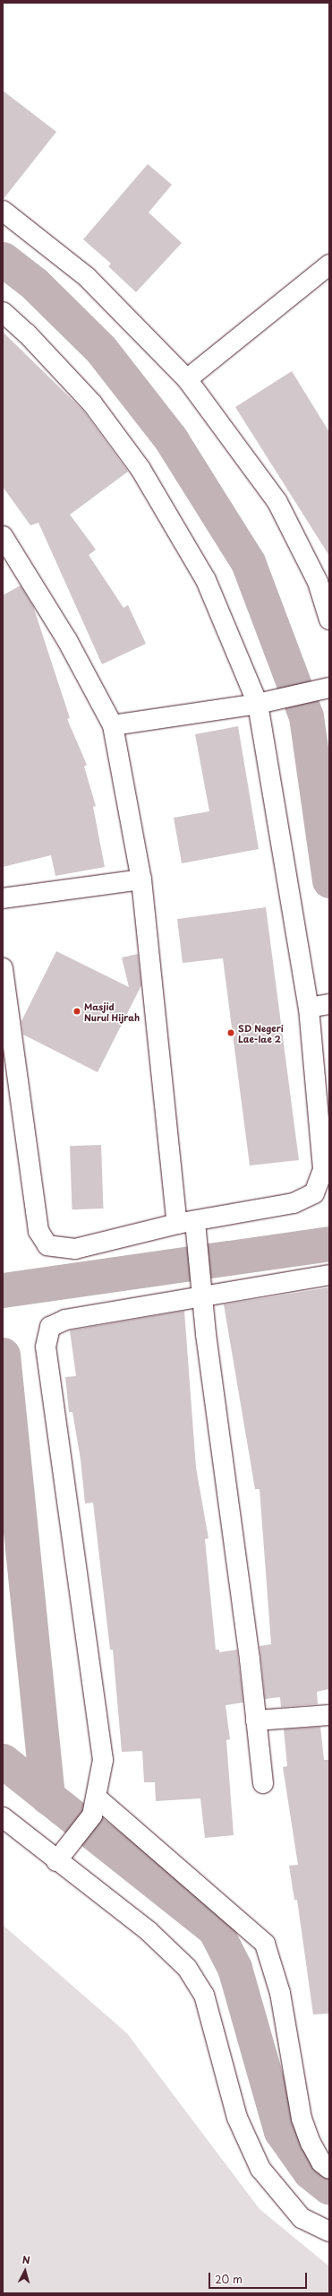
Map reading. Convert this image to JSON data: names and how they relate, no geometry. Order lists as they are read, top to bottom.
{
  "places": ["Masjid Nurul Hijrah", "SD Negeri Lae-lae 2"],
  "scale_bar": "20 m",
  "north": "top"
}
